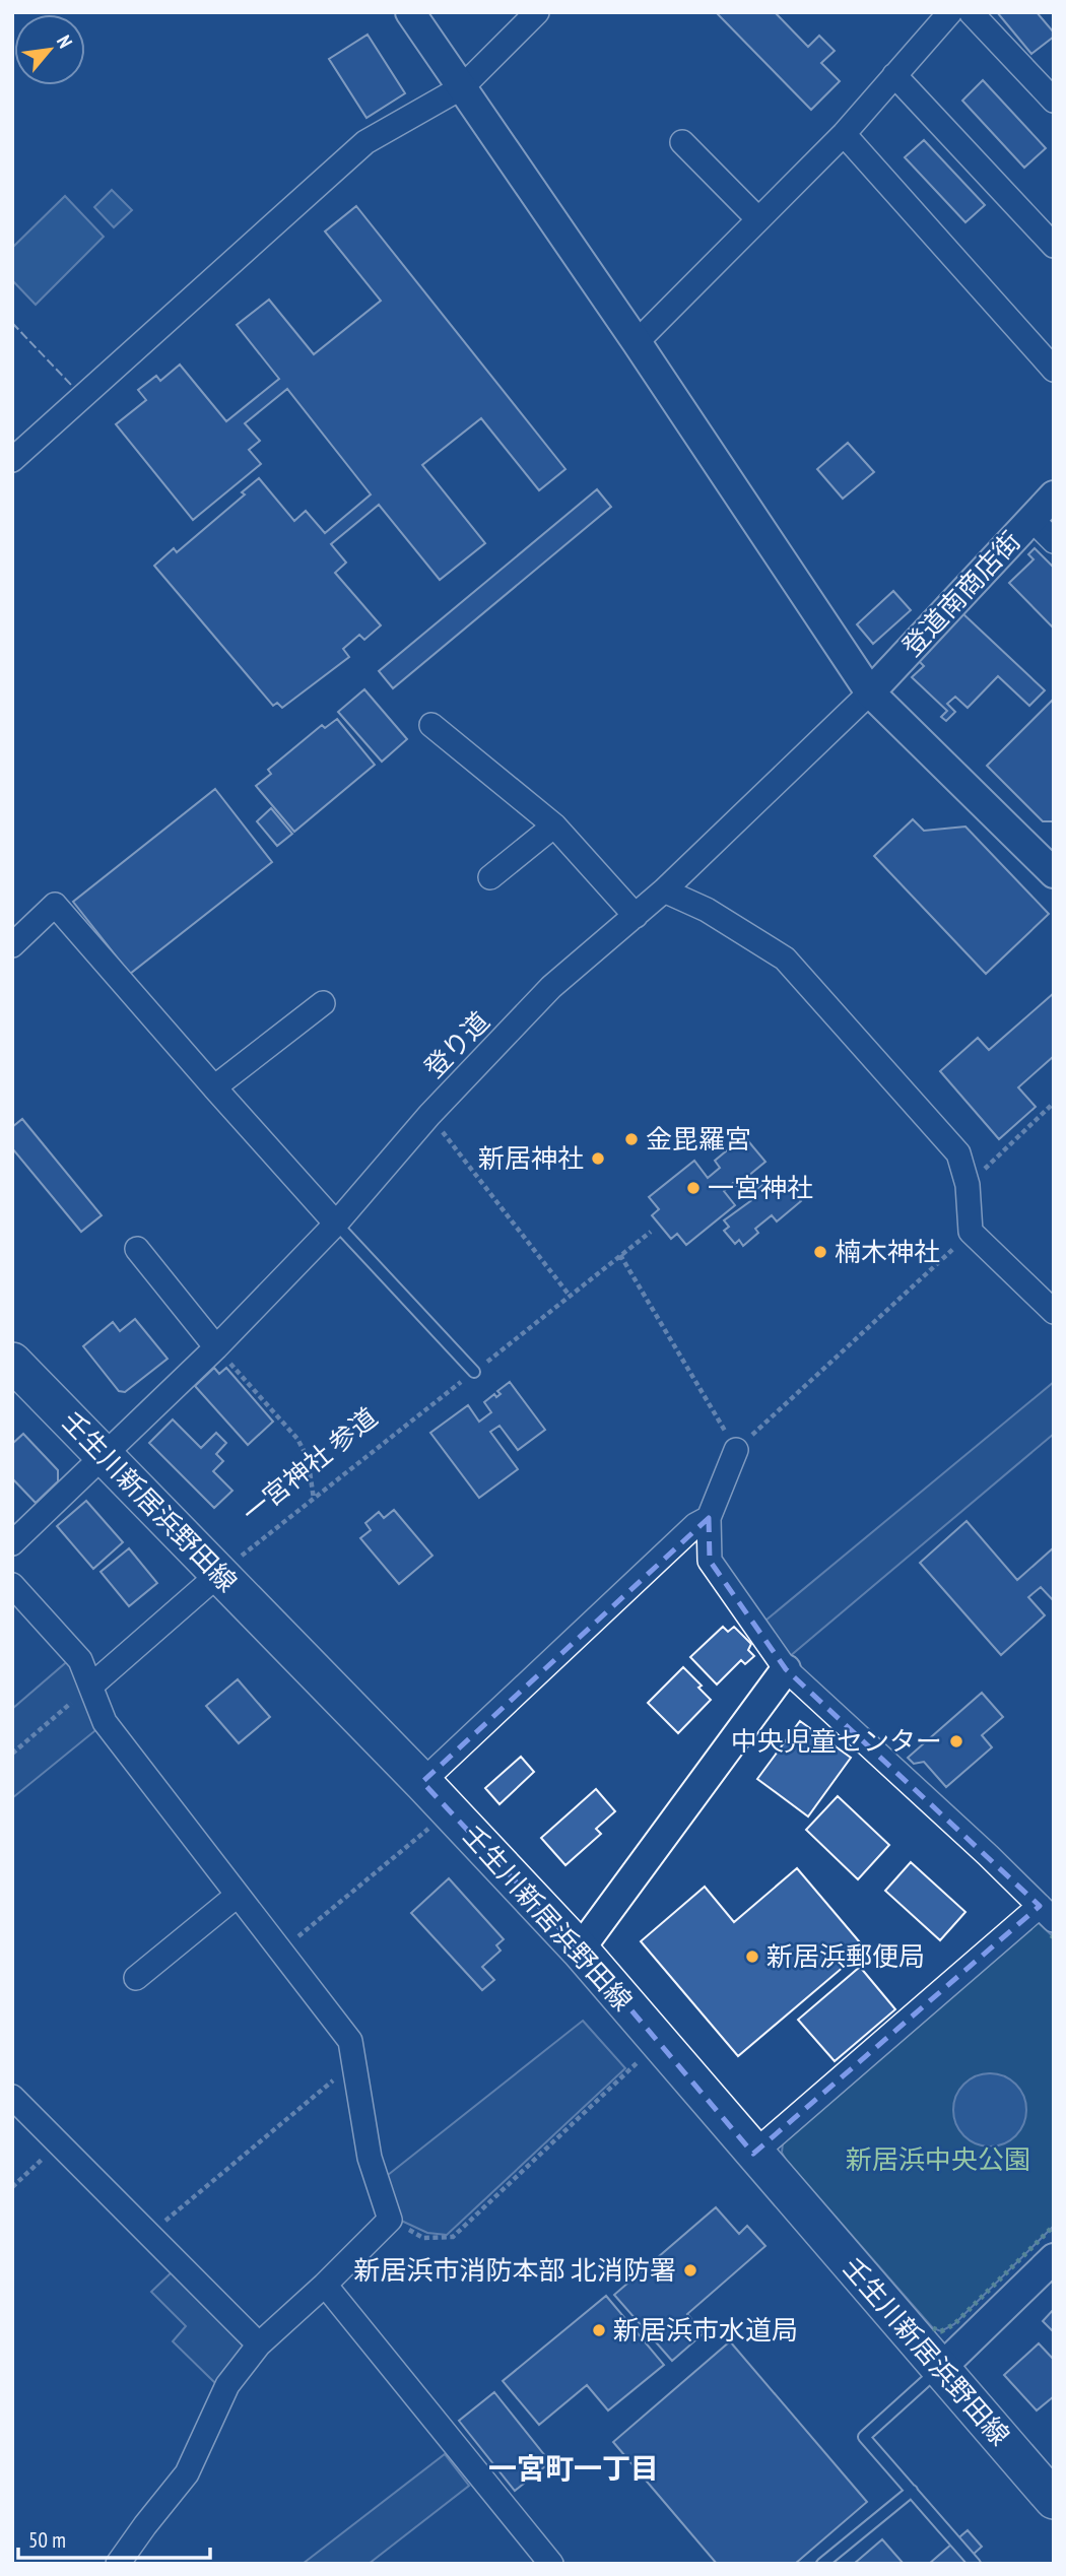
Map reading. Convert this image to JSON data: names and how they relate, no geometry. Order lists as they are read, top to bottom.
{
  "streets": {
    "main road": ["壬生川新居浜野田線"],
    "street": ["登道南商店街", "登り道"],
    "path": ["一宮神社 参道"]
  },
  "crossings": [
    ["登道南商店街", "登り道"],
    ["登り道", "壬生川新居浜野田線"],
    ["一宮神社 参道", "壬生川新居浜野田線"]
  ],
  "districts": ["一宮町一丁目"],
  "parks": ["新居浜中央公園"],
  "places": [
    "金毘羅宮",
    "新居神社",
    "一宮神社",
    "楠木神社",
    "中央児童センター",
    "新居浜郵便局",
    "新居浜市消防本部 北消防署",
    "新居浜市水道局"
  ],
  "scale_bar": "50 m",
  "north": "top right"
}
